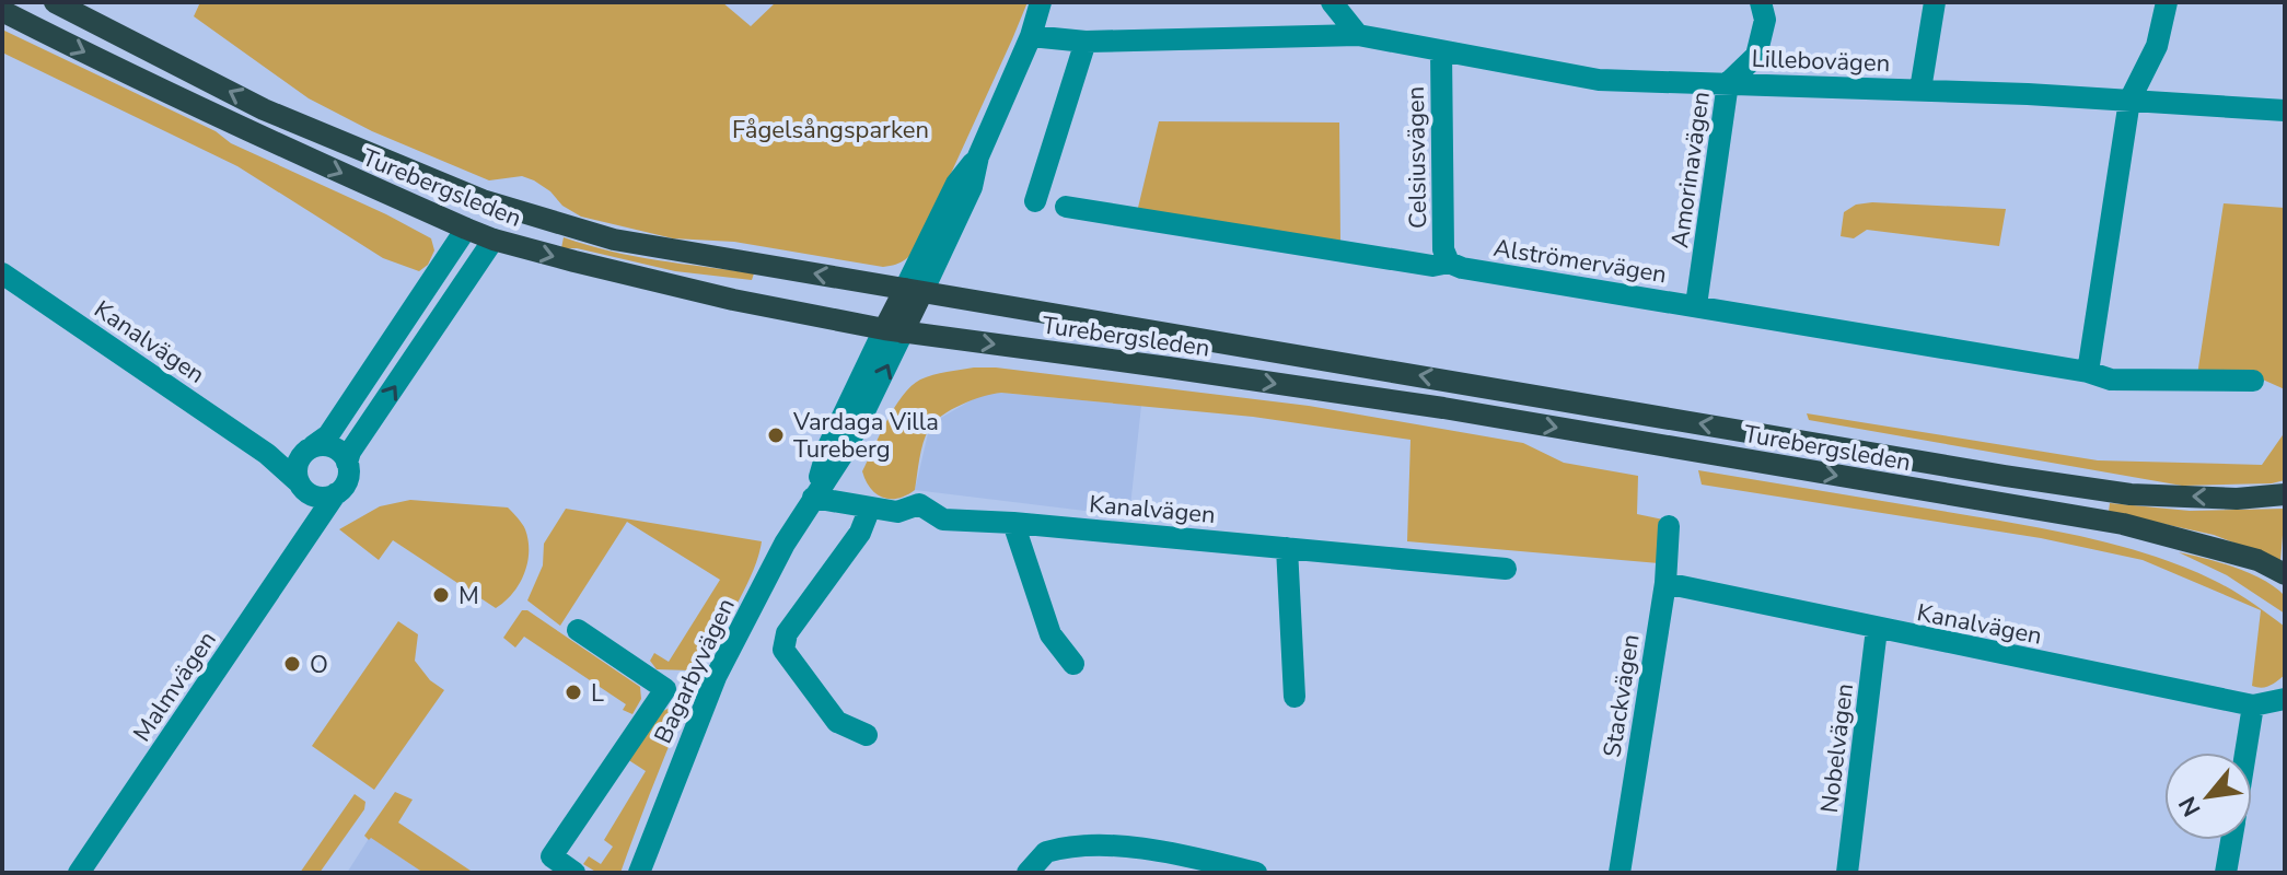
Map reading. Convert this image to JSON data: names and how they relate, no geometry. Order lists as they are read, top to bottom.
{
  "streets": {
    "main road": ["Turebergsleden"],
    "street": [
      "Lillebovägen",
      "Celsiusvägen",
      "Amorinavägen",
      "Alströmervägen",
      "Kanalvägen",
      "Bagarbyvägen",
      "Malmvägen",
      "Stackvägen",
      "Nobelvägen"
    ]
  },
  "crossings": [
    ["Lillebovägen", "Celsiusvägen"],
    ["Lillebovägen", "Amorinavägen"],
    ["Celsiusvägen", "Alströmervägen"],
    ["Amorinavägen", "Alströmervägen"],
    ["Turebergsleden", "Bagarbyvägen"],
    ["Kanalvägen", "Bagarbyvägen"],
    ["Kanalvägen", "Malmvägen"],
    ["Kanalvägen", "Stackvägen"],
    ["Kanalvägen", "Nobelvägen"]
  ],
  "parks": ["Fågelsångsparken"],
  "places": [
    "Vardaga Villa Tureberg",
    "M",
    "O",
    "L"
  ],
  "north": "bottom left"
}
